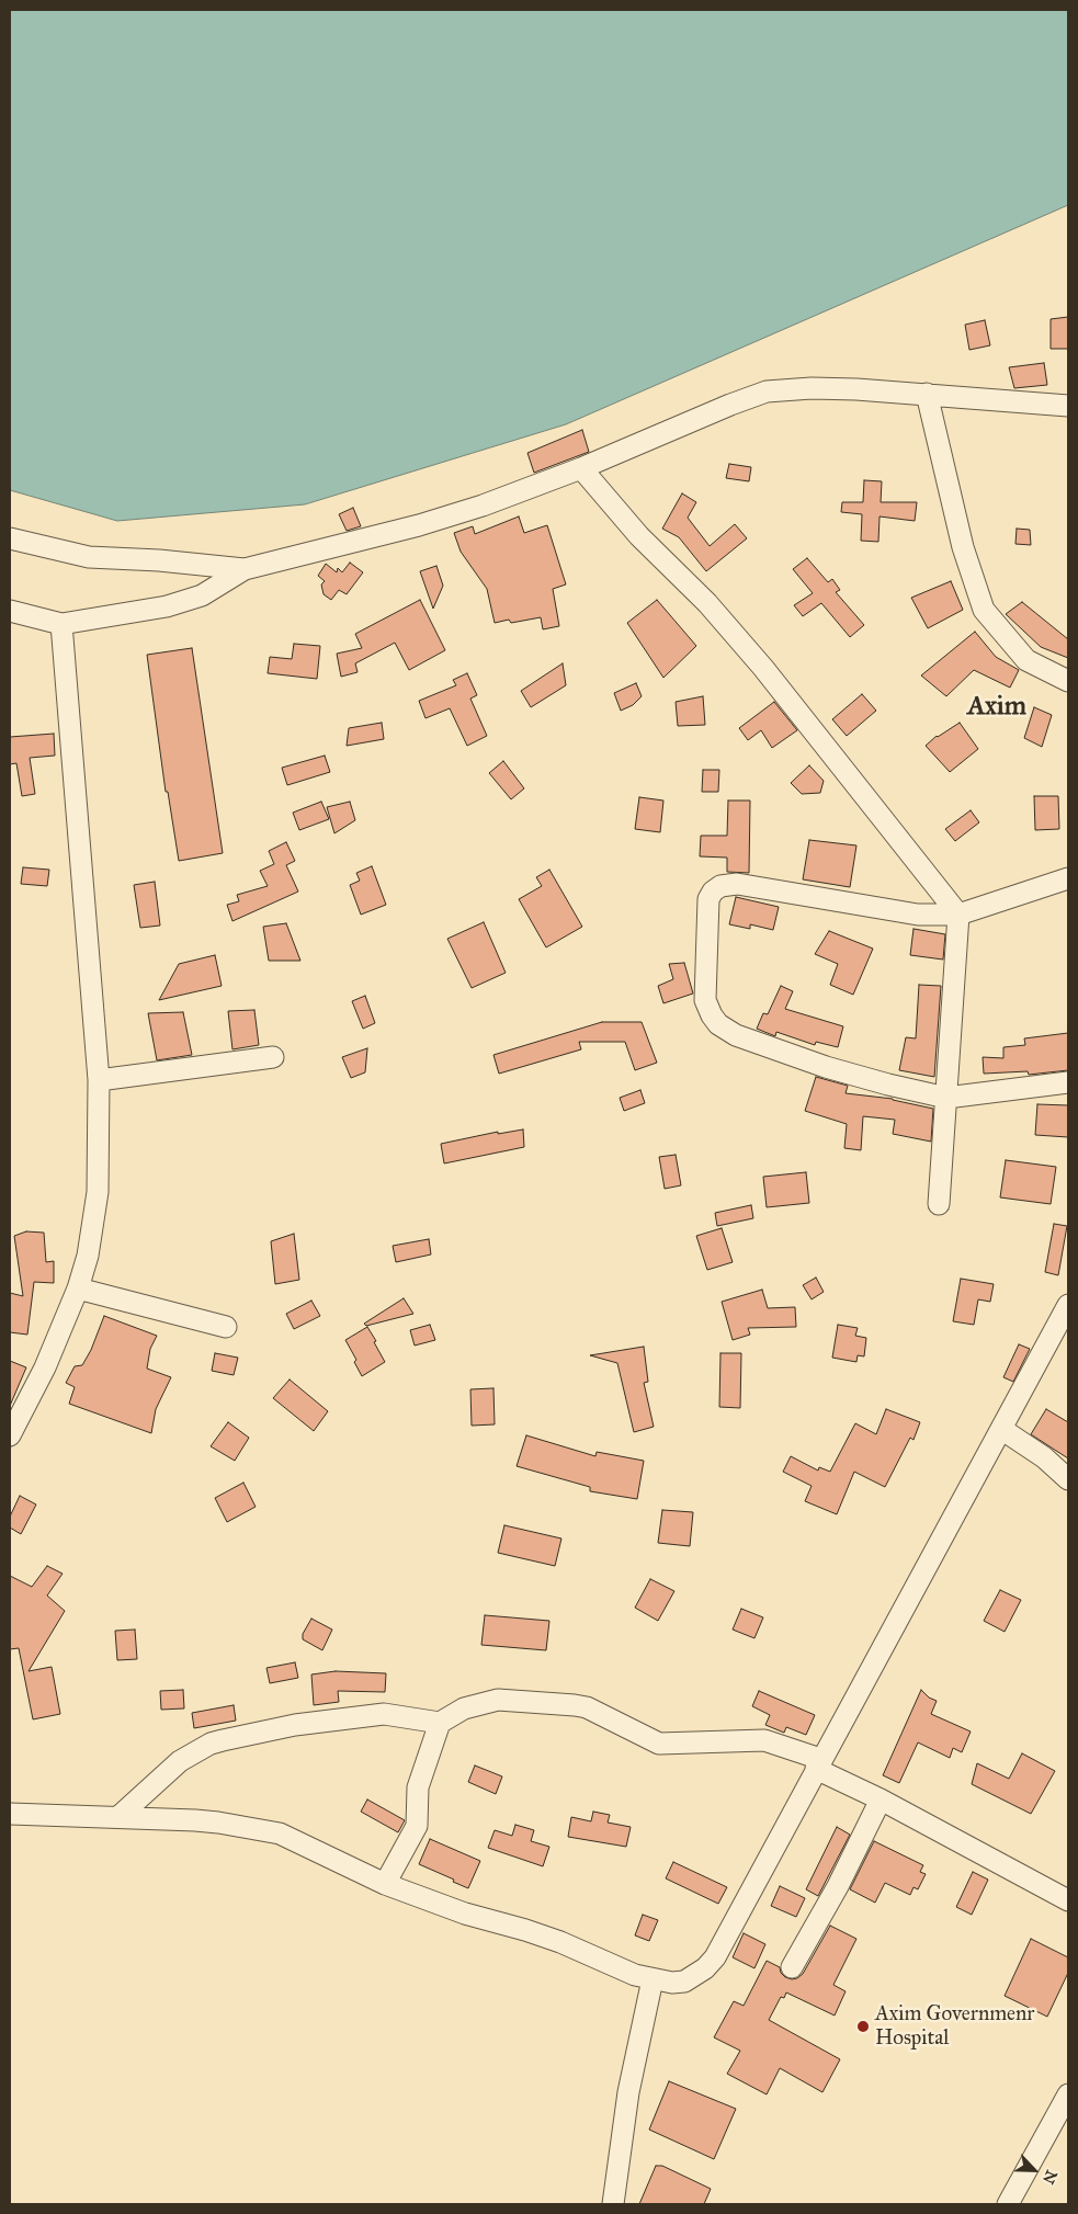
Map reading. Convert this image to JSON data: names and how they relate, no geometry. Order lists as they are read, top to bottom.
{
  "districts": ["Axim"],
  "places": ["Axim Governmenr Hospital"],
  "north": "bottom right"
}
